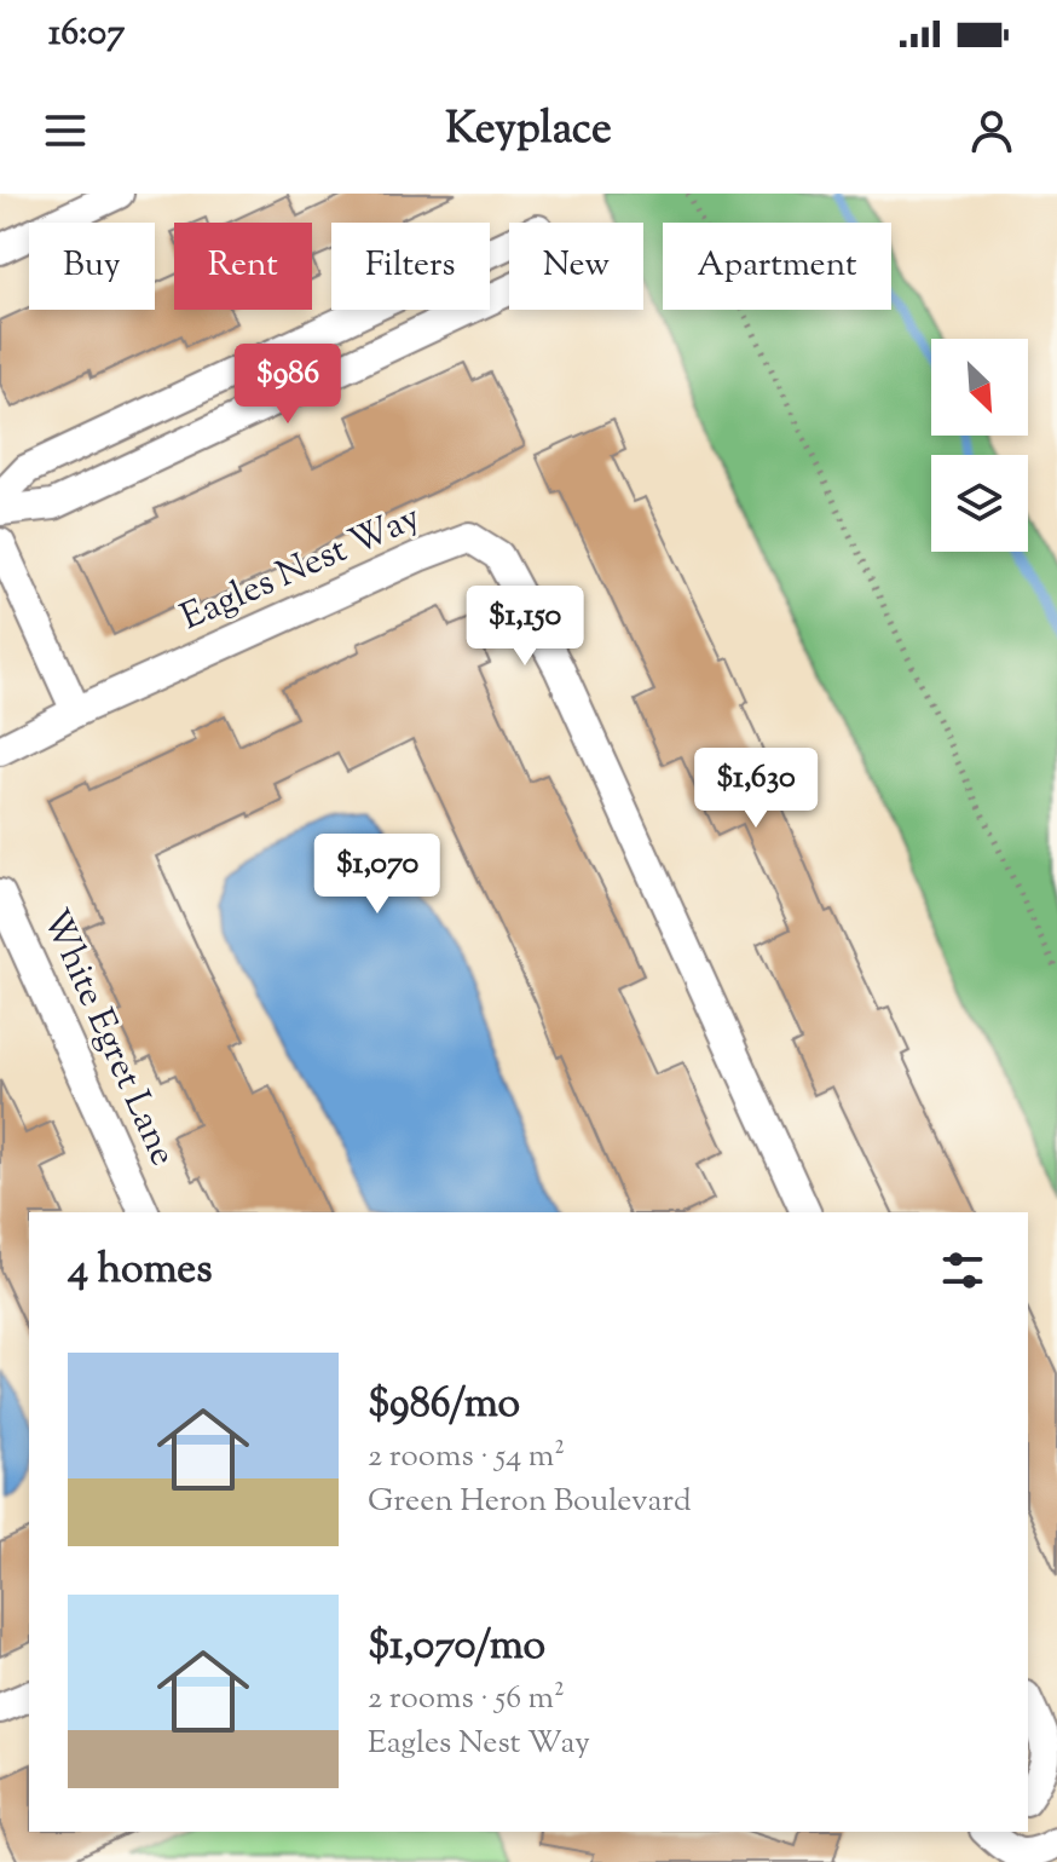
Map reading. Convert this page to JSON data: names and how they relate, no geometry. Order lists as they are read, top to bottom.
{
  "streets": {
    "street": ["Eagles Nest Way", "White Egret Lane"]
  },
  "north": "bottom right",
  "page": {
    "status": "16:07",
    "header": "Keyplace",
    "chip": [
      "Buy",
      "Rent",
      "Filters",
      "New",
      "Apartment"
    ],
    "price": [
      "$986",
      "$1,150",
      "$1,630",
      "$1,070"
    ],
    "heading": "4 homes",
    "list": [
      {
        "name": "$986/mo",
        "note": "2 rooms · 54 m² · Green Heron Boulevard"
      },
      {
        "name": "$1,070/mo",
        "note": "2 rooms · 56 m² · Eagles Nest Way"
      }
    ]
  }
}
